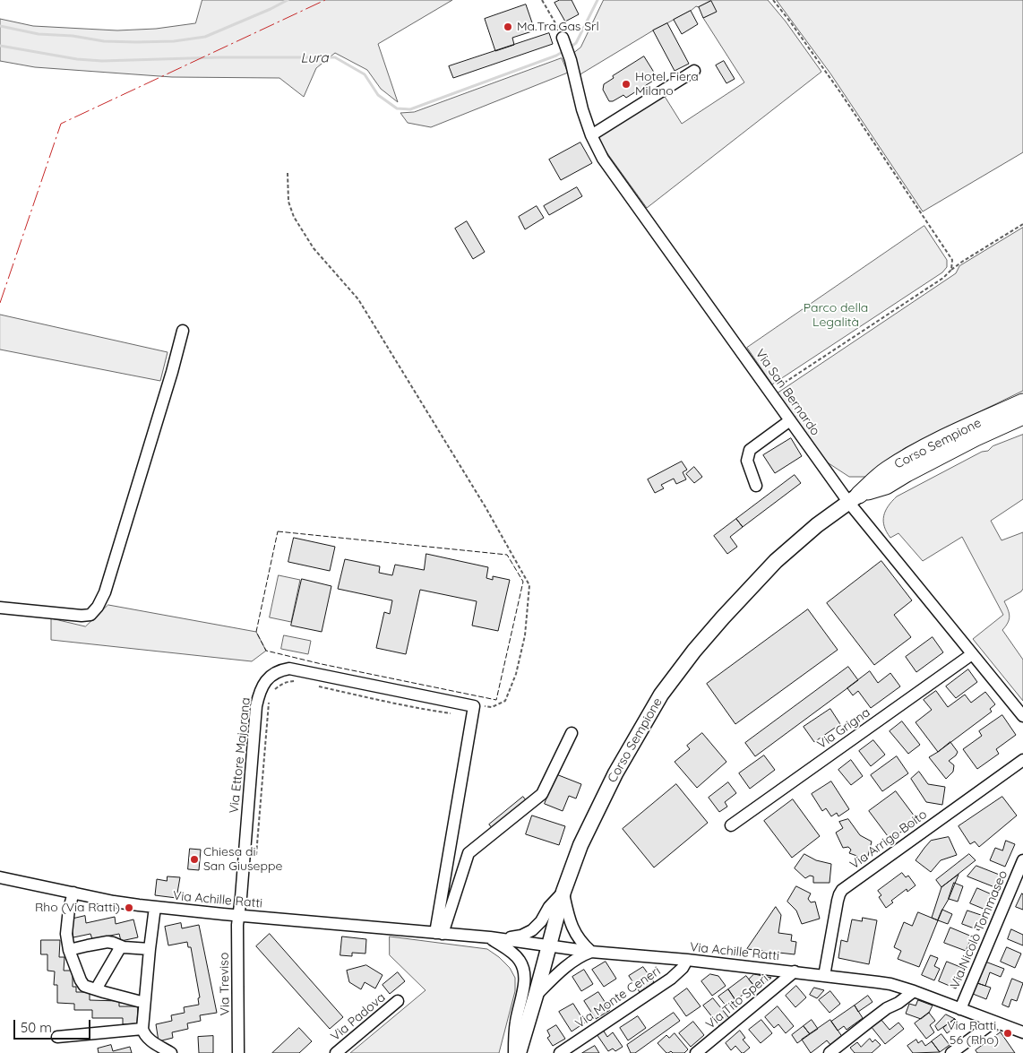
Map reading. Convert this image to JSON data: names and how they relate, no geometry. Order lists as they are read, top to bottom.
{
  "streets": {
    "highway": ["Corso Sempione"],
    "street": [
      "Via San Bernardo",
      "Via Grigna",
      "Via Ettore Majorana",
      "Via Arrigo Boito",
      "Via Achille Ratti",
      "Via Nicolò Tommaseo",
      "Via Treviso",
      "Via Monte Ceneri",
      "Via Tito Speri",
      "Via Padova"
    ]
  },
  "crossings": [
    ["Via San Bernardo", "Corso Sempione"],
    ["Via San Bernardo", "Via Grigna"],
    ["Corso Sempione", "Via Achille Ratti"],
    ["Via Ettore Majorana", "Via Achille Ratti"],
    ["Via Ettore Majorana", "Via Treviso"],
    ["Via Arrigo Boito", "Via Achille Ratti"],
    ["Via Achille Ratti", "Via Nicolò Tommaseo"],
    ["Via Achille Ratti", "Via Treviso"],
    ["Via Achille Ratti", "Via Monte Ceneri"],
    ["Via Achille Ratti", "Via Tito Speri"]
  ],
  "water": ["Lura"],
  "parks": ["Parco della Legalità"],
  "places": [
    "Ma.Tra.Gas Srl",
    "Hotel Fiera Milano",
    "Chiesa di San Giuseppe",
    "Rho (Via Ratti)",
    "Via Ratti, 56 (Rho)"
  ],
  "scale_bar": "50 m"
}
